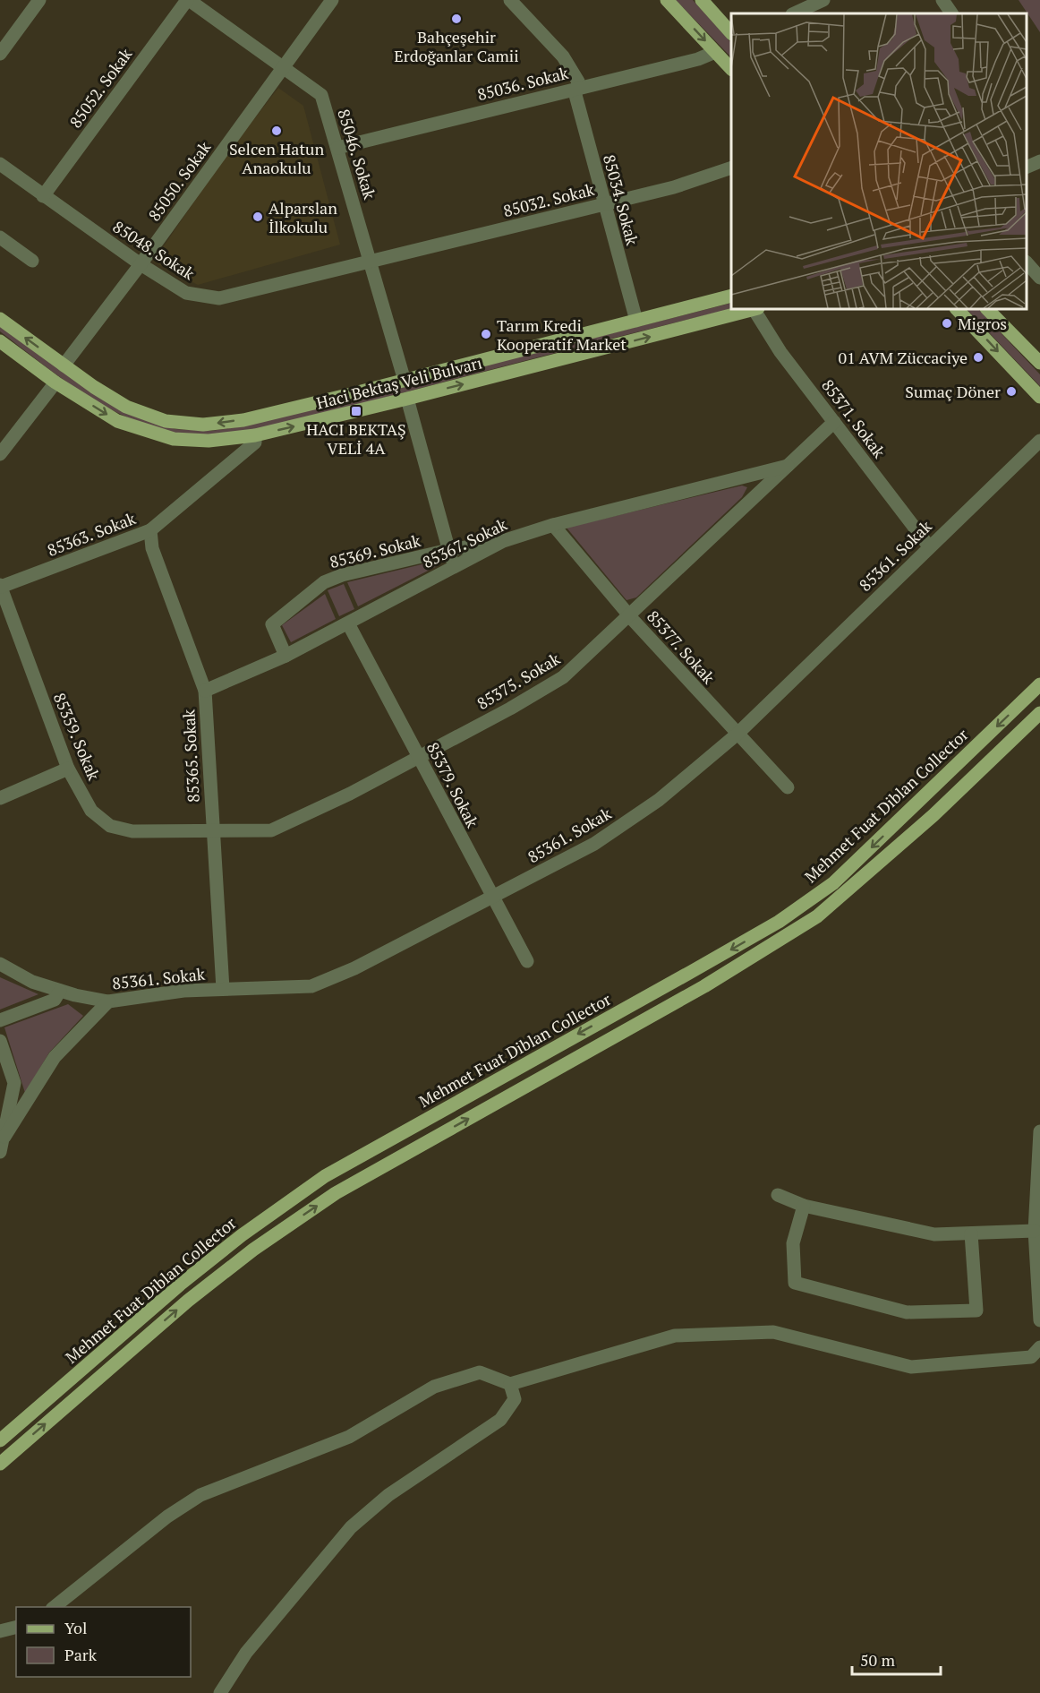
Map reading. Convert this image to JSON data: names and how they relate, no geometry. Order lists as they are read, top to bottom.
{
  "streets": {
    "main road": ["Haci Bektaş Veli Bulvarı", "Mehmet Fuat Diblan Collector"],
    "street": [
      "85036. Sokak",
      "85052. Sokak",
      "85046. Sokak",
      "85050. Sokak",
      "85032. Sokak",
      "85034. Sokak",
      "85048. Sokak",
      "85371. Sokak",
      "85363. Sokak",
      "85367. Sokak",
      "85369. Sokak",
      "85361. Sokak",
      "85377. Sokak",
      "85375. Sokak",
      "85359. Sokak",
      "85365. Sokak",
      "85379. Sokak"
    ]
  },
  "crossings": [
    ["85036. Sokak", "85046. Sokak"],
    ["85036. Sokak", "85034. Sokak"],
    ["85052. Sokak", "85046. Sokak"],
    ["85052. Sokak", "85048. Sokak"],
    ["85046. Sokak", "85050. Sokak"],
    ["85046. Sokak", "85032. Sokak"],
    ["85046. Sokak", "85048. Sokak"],
    ["85046. Sokak", "Haci Bektaş Veli Bulvarı"],
    ["85050. Sokak", "85048. Sokak"],
    ["85050. Sokak", "Haci Bektaş Veli Bulvarı"],
    ["85032. Sokak", "85034. Sokak"],
    ["85032. Sokak", "85048. Sokak"],
    ["85034. Sokak", "Haci Bektaş Veli Bulvarı"],
    ["Haci Bektaş Veli Bulvarı", "85363. Sokak"],
    ["85371. Sokak", "85361. Sokak"],
    ["85371. Sokak", "85375. Sokak"],
    ["85363. Sokak", "85359. Sokak"],
    ["85363. Sokak", "85365. Sokak"],
    ["85367. Sokak", "85369. Sokak"],
    ["85367. Sokak", "85377. Sokak"],
    ["85367. Sokak", "85375. Sokak"],
    ["85367. Sokak", "85365. Sokak"],
    ["85367. Sokak", "85379. Sokak"],
    ["85361. Sokak", "85377. Sokak"],
    ["85361. Sokak", "85365. Sokak"],
    ["85361. Sokak", "85379. Sokak"],
    ["85377. Sokak", "85375. Sokak"],
    ["85375. Sokak", "85359. Sokak"],
    ["85375. Sokak", "85365. Sokak"],
    ["85375. Sokak", "85379. Sokak"],
    ["85359. Sokak", "85365. Sokak"]
  ],
  "places": {
    "other": [
      "Bahçeşehir Erdoğanlar Camii",
      "Selcen Hatun Anaokulu",
      "Alparslan İlkokulu",
      "Migros",
      "Tarım Kredi Kooperatif Market",
      "01 AVM Züccaciye",
      "Sumaç Döner"
    ],
    "transit": ["HACI BEKTAŞ VELİ 4A"]
  },
  "legend": ["Yol", "Park"],
  "scale_bar": "50 m"
}
